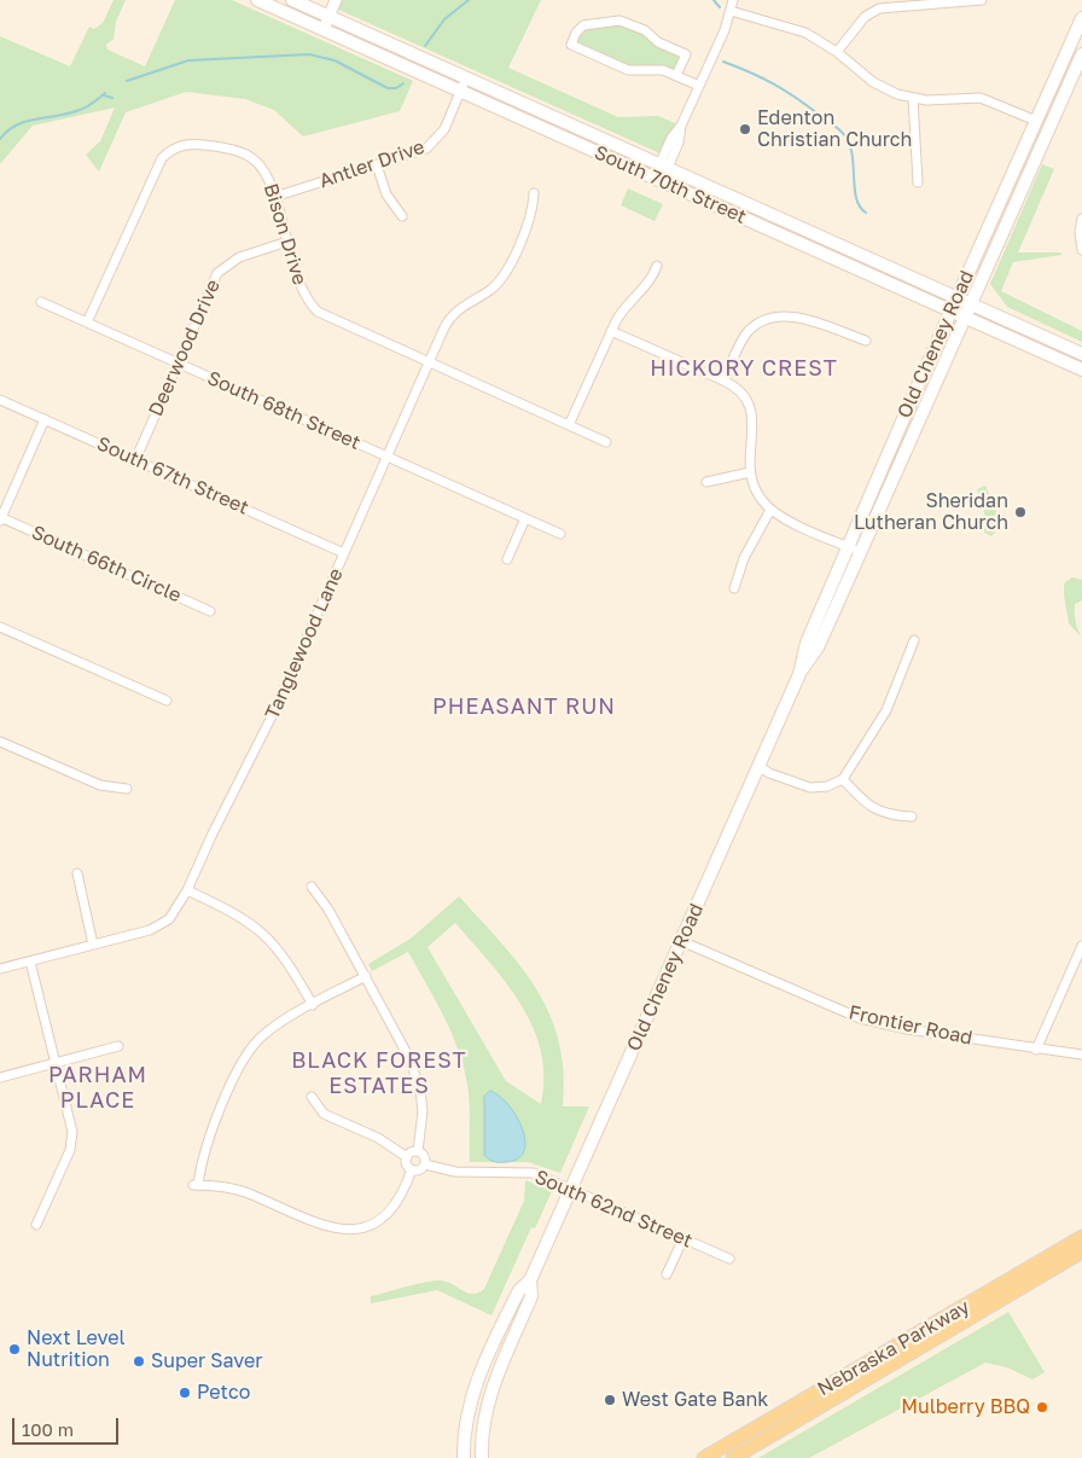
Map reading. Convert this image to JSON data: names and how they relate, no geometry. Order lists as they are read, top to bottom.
{
  "streets": {
    "main road": ["South 70th Street", "Old Cheney Road", "Nebraska Parkway"],
    "street": [
      "Antler Drive",
      "Bison Drive",
      "Deerwood Drive",
      "South 68th Street",
      "South 67th Street",
      "South 66th Circle",
      "Tanglewood Lane",
      "Frontier Road",
      "South 62nd Street"
    ]
  },
  "crossings": [
    ["Antler Drive", "South 70th Street"],
    ["Antler Drive", "Bison Drive"],
    ["South 70th Street", "Old Cheney Road"],
    ["Bison Drive", "Deerwood Drive"],
    ["Bison Drive", "South 68th Street"],
    ["Bison Drive", "Tanglewood Lane"],
    ["Old Cheney Road", "Frontier Road"],
    ["Old Cheney Road", "South 62nd Street"],
    ["Deerwood Drive", "South 68th Street"],
    ["Deerwood Drive", "South 67th Street"],
    ["South 68th Street", "Tanglewood Lane"],
    ["South 67th Street", "Tanglewood Lane"]
  ],
  "districts": [
    "HICKORY CREST",
    "PHEASANT RUN",
    "BLACK FOREST ESTATES",
    "PARHAM PLACE"
  ],
  "places": [
    "Edenton Christian Church",
    "Sheridan Lutheran Church",
    "Next Level Nutrition",
    "Super Saver",
    "Petco",
    "West Gate Bank",
    "Mulberry BBQ"
  ],
  "scale_bar": "100 m"
}
